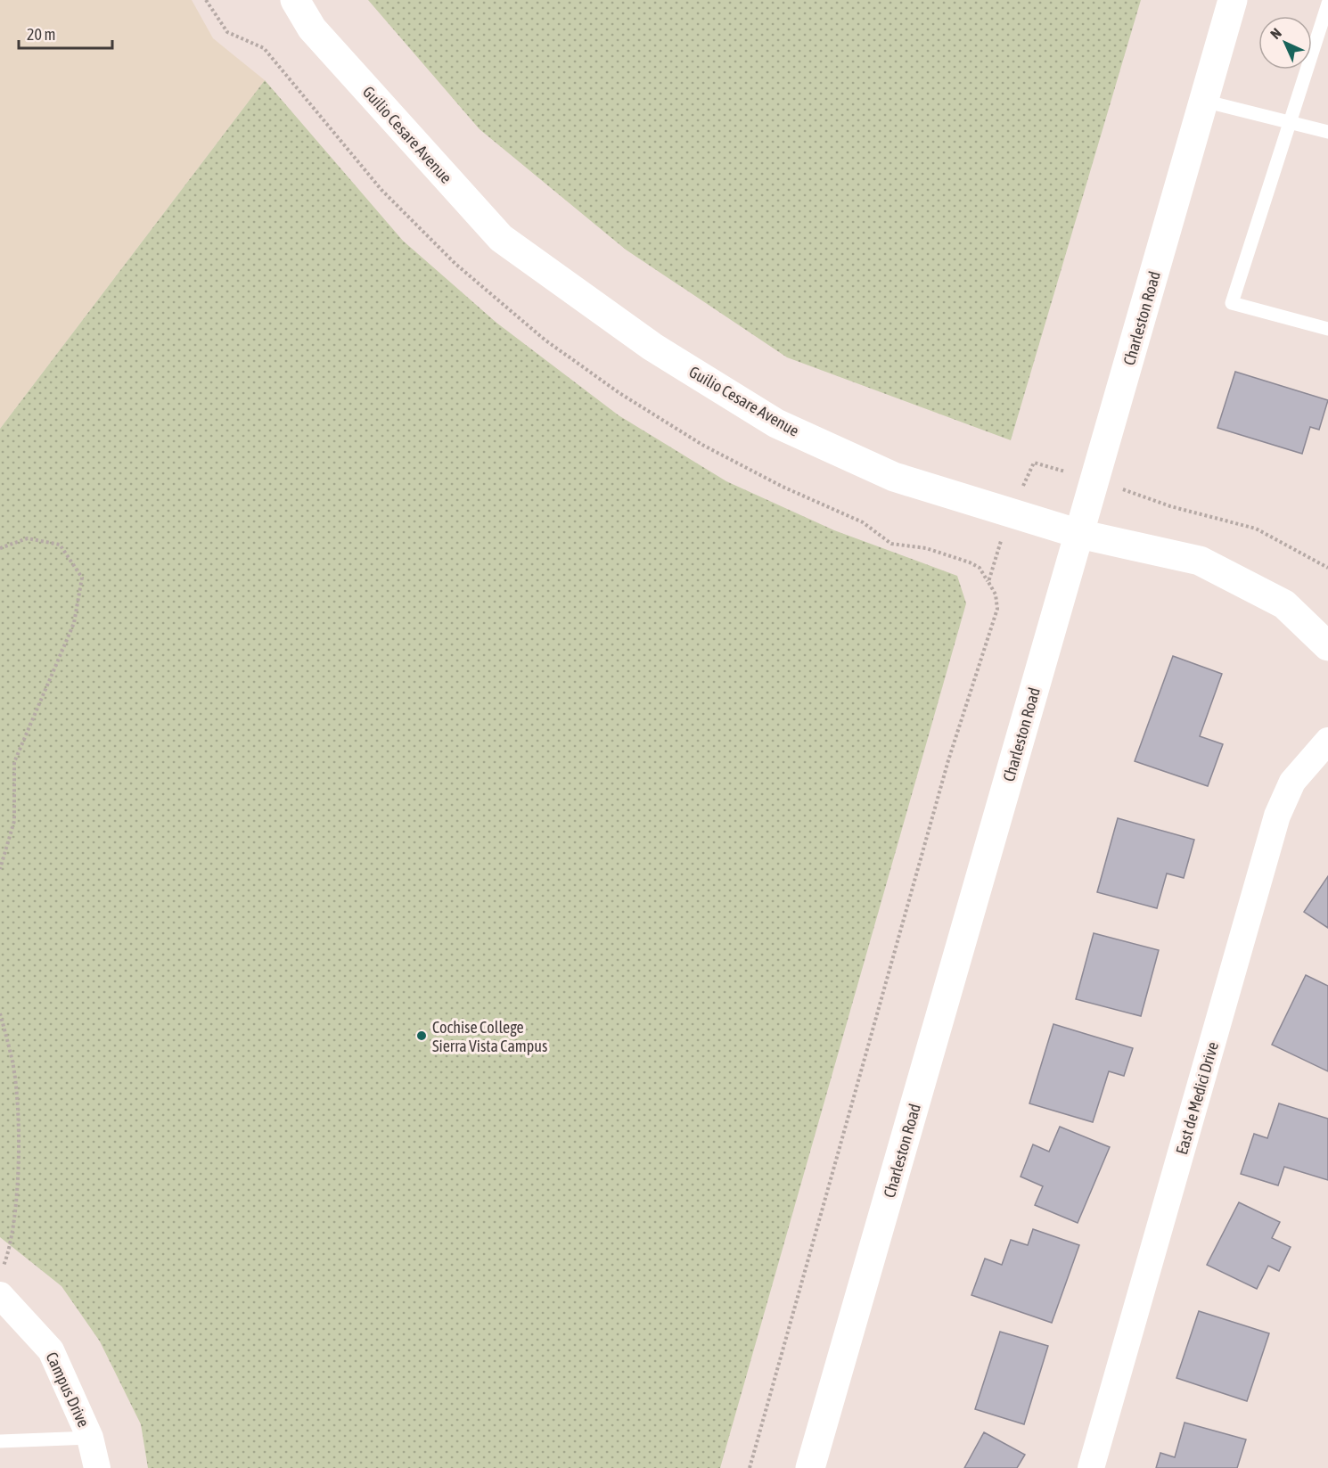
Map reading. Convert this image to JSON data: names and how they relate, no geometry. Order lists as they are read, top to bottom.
{
  "streets": {
    "main road": ["Guilio Cesare Avenue", "Charleston Road"],
    "street": ["East de Medici Drive", "Campus Drive"]
  },
  "crossings": [
    ["Guilio Cesare Avenue", "Charleston Road"]
  ],
  "places": ["Cochise College Sierra Vista Campus"],
  "scale_bar": "20 m",
  "north": "top left"
}
